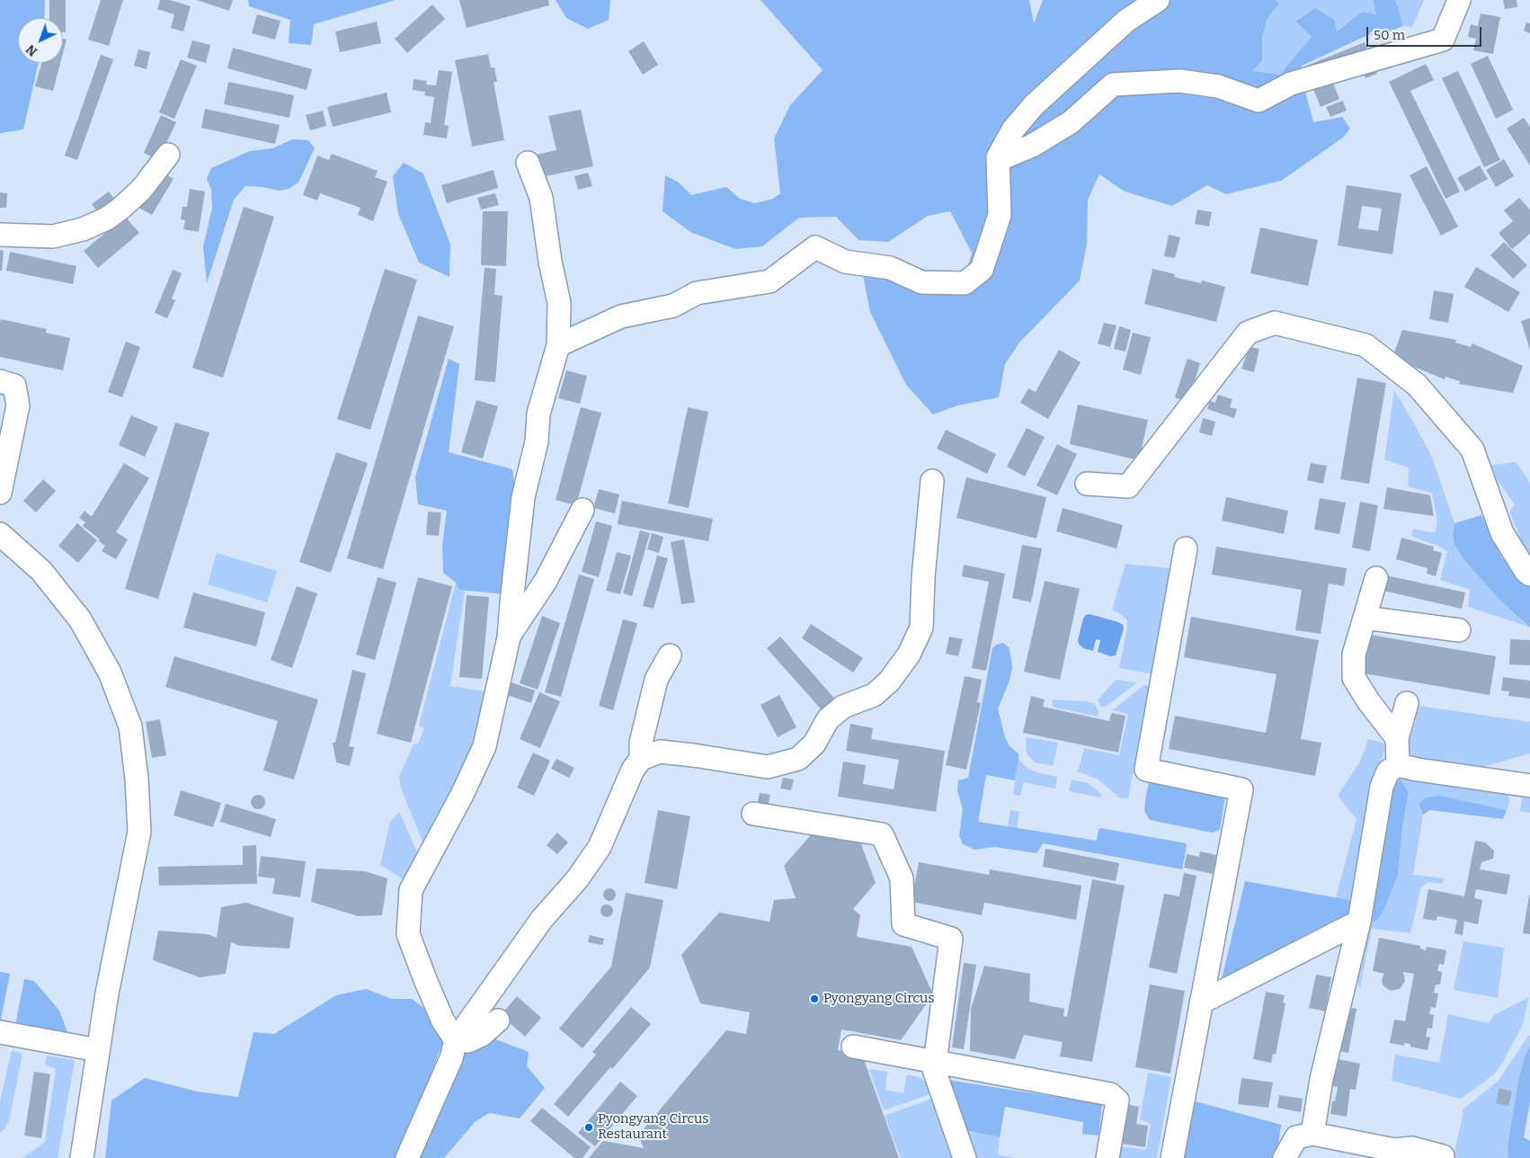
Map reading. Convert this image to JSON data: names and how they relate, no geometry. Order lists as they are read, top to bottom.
{
  "places": ["Pyongyang Circus", "Pyongyang Circus Restaurant"],
  "scale_bar": "50 m",
  "north": "bottom left"
}
